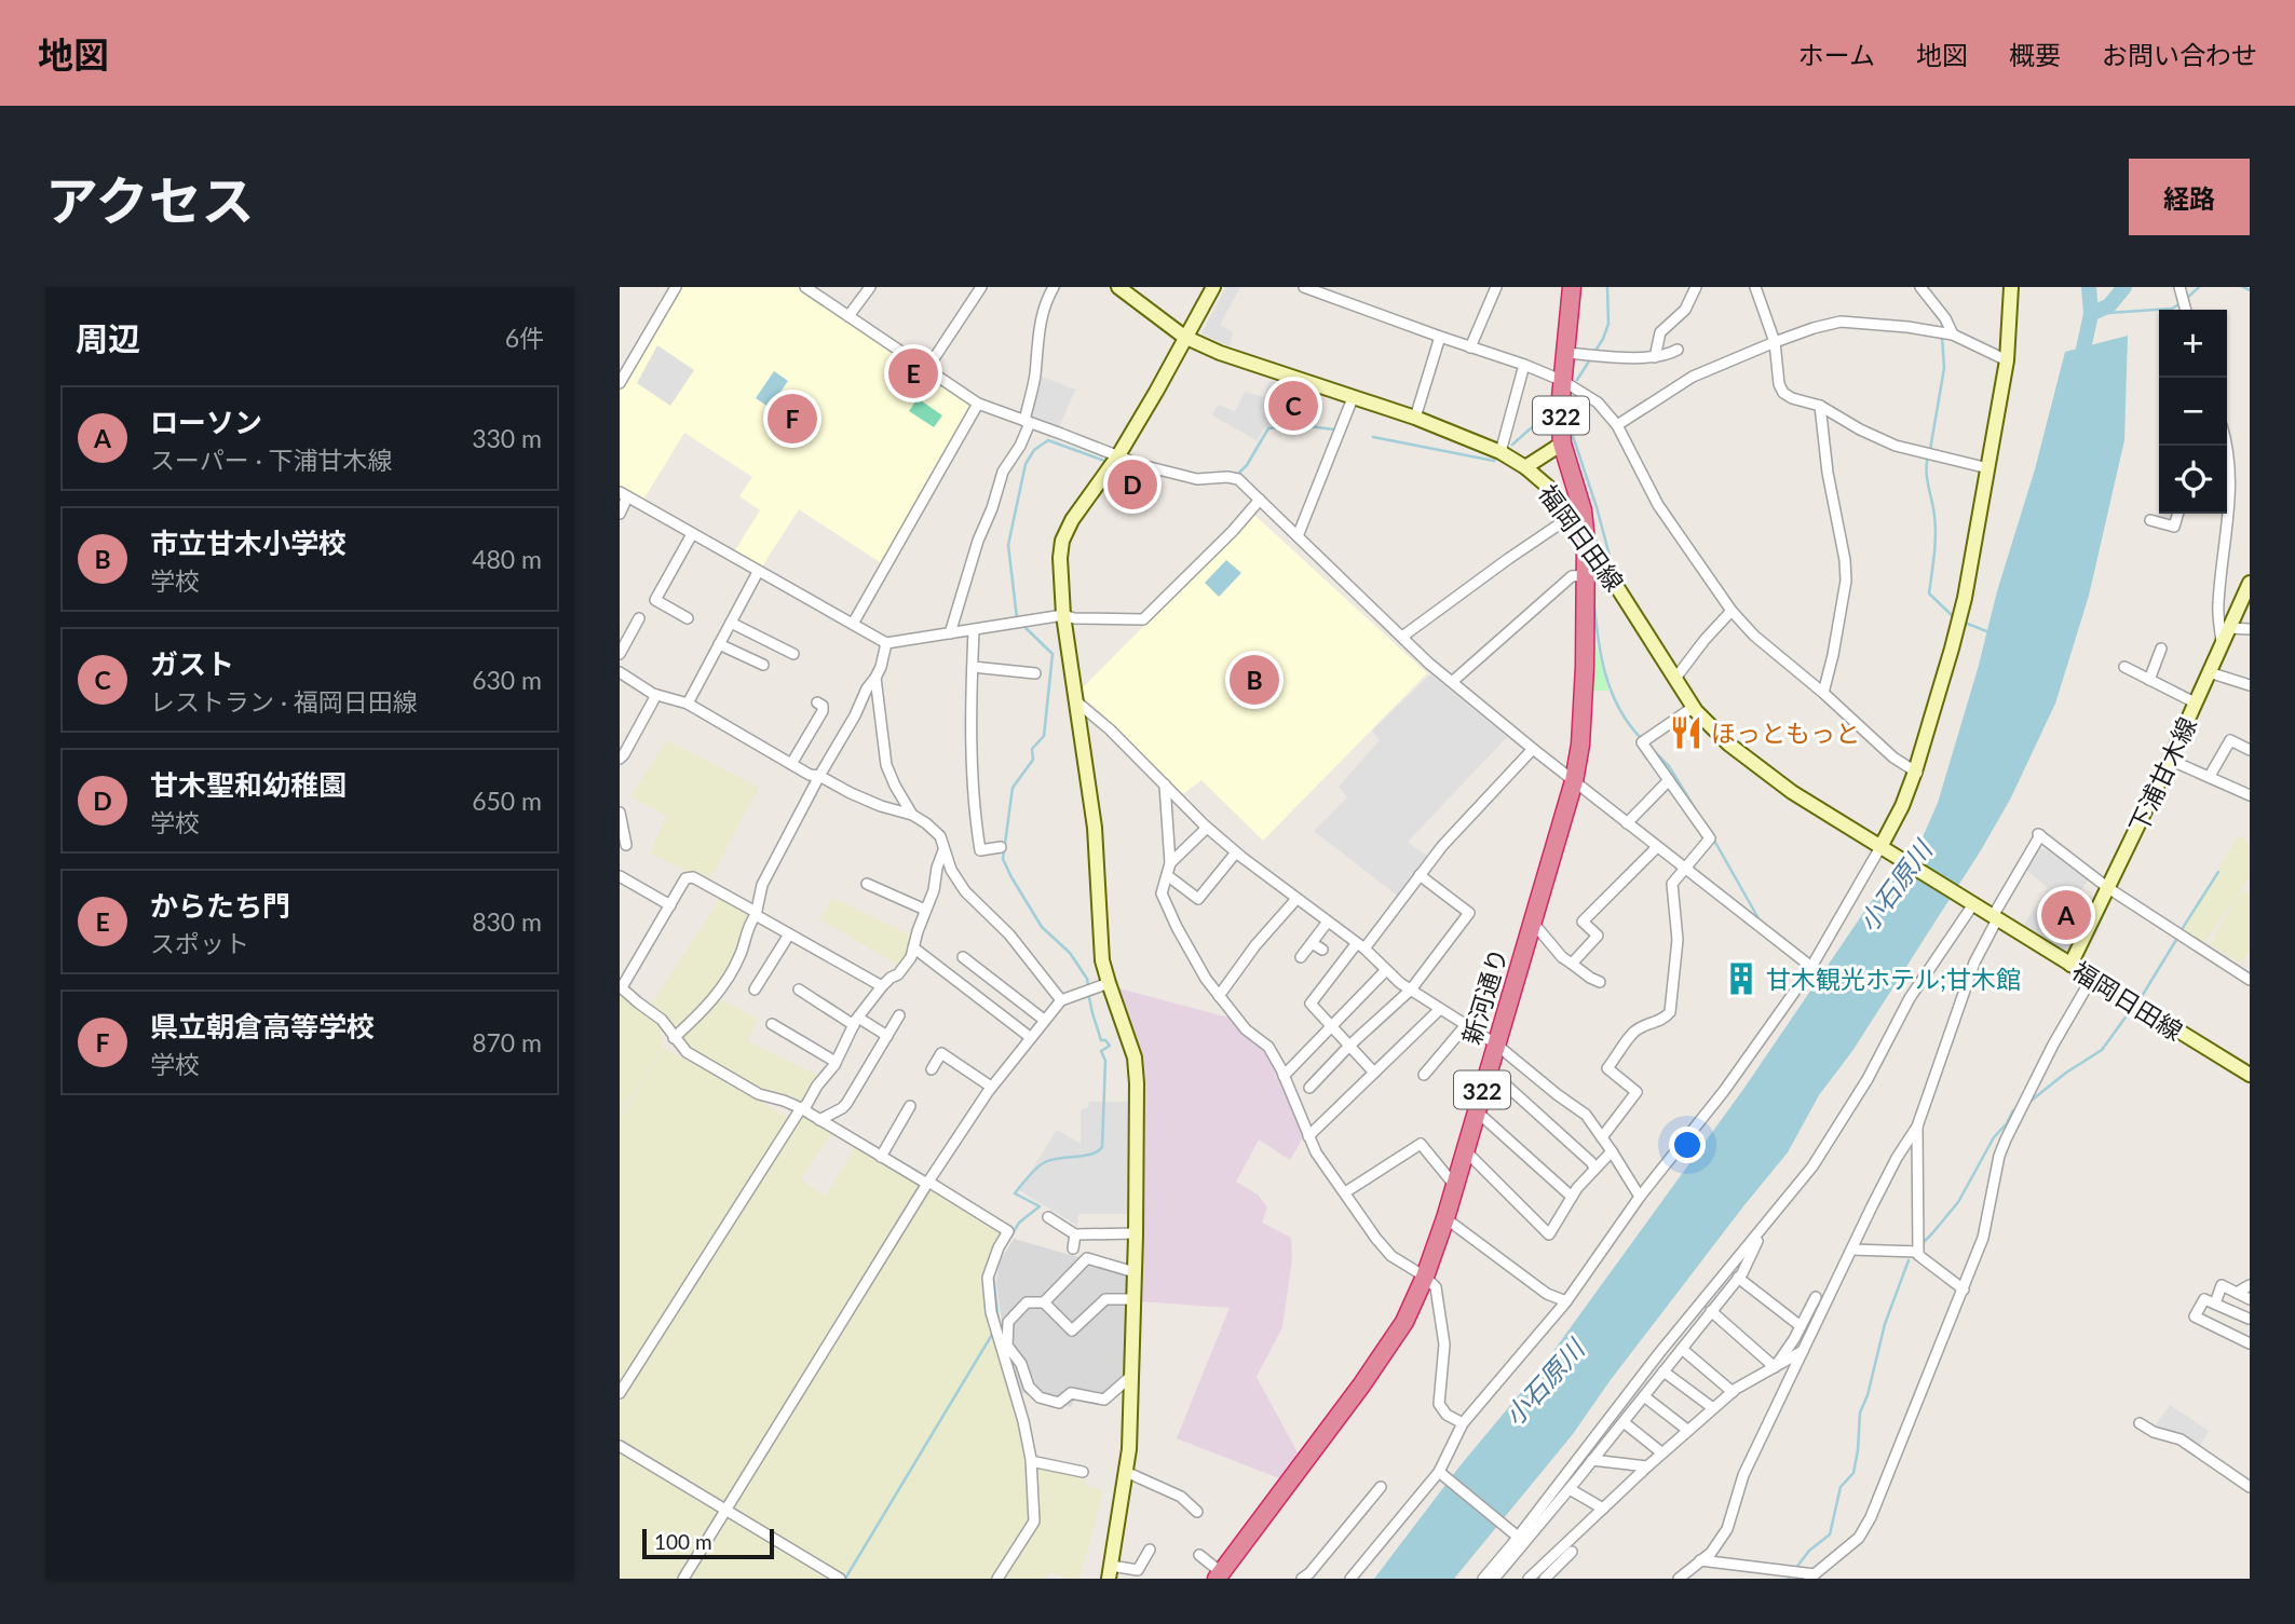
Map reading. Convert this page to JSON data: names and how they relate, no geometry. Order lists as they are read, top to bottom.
{
  "streets": {
    "highway": ["322", "新河通り"],
    "street": ["福岡日田線", "下浦甘木線"]
  },
  "crossings": [
    ["322", "福岡日田線"],
    ["322", "新河通り"],
    ["福岡日田線", "下浦甘木線"],
    ["福岡日田線", "新河通り"]
  ],
  "water": ["小石原川"],
  "places": {
    "restaurant": ["ほっともっと"],
    "building": ["甘木観光ホテル;甘木館"]
  },
  "scale_bar": "100 m",
  "page": {
    "header": "地図",
    "nav": [
      "ホーム",
      "地図",
      "概要",
      "お問い合わせ"
    ],
    "title": "アクセス",
    "buttons": "経路",
    "heading": ["周辺", "6件"],
    "map_buttons": ["+", "−"],
    "pins": [
      "E",
      "C",
      "F",
      "D",
      "B",
      "A"
    ],
    "list": [
      {
        "mark": "A",
        "name": "ローソン",
        "note": "スーパー · 下浦甘木線",
        "value": "330 m"
      },
      {
        "mark": "B",
        "name": "市立甘木小学校",
        "note": "学校",
        "value": "480 m"
      },
      {
        "mark": "C",
        "name": "ガスト",
        "note": "レストラン · 福岡日田線",
        "value": "630 m"
      },
      {
        "mark": "D",
        "name": "甘木聖和幼稚園",
        "note": "学校",
        "value": "650 m"
      },
      {
        "mark": "E",
        "name": "からたち門",
        "note": "スポット",
        "value": "830 m"
      },
      {
        "mark": "F",
        "name": "県立朝倉高等学校",
        "note": "学校",
        "value": "870 m"
      }
    ],
    "scale": "100 m"
  }
}
